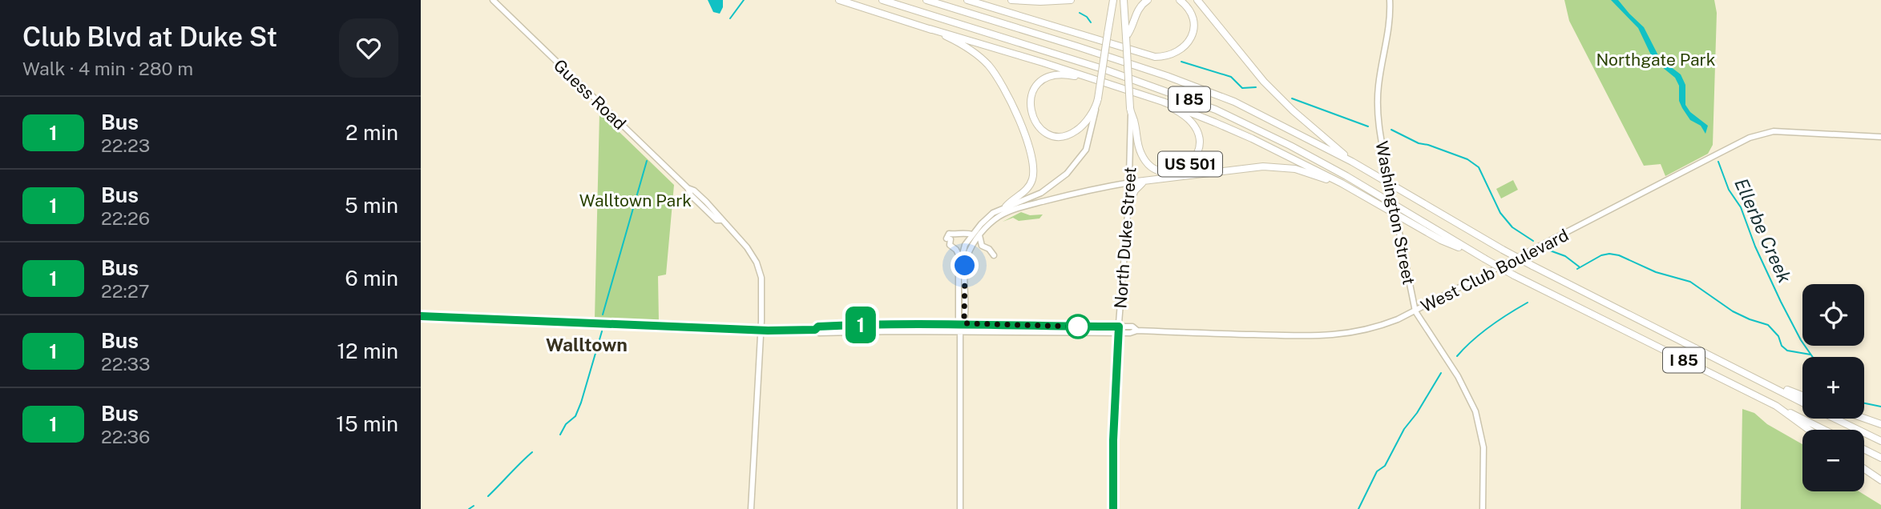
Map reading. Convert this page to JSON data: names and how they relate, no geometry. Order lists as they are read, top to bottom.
{
  "streets": {
    "highway": ["I 85", "US 501", "North Duke Street"],
    "main road": ["Guess Road", "Washington Street", "West Club Boulevard"]
  },
  "crossings": [
    ["Guess Road", "West Club Boulevard"],
    ["US 501", "North Duke Street"],
    ["Washington Street", "West Club Boulevard"],
    ["North Duke Street", "West Club Boulevard"]
  ],
  "districts": ["Walltown"],
  "water": ["Ellerbe Creek"],
  "parks": ["Northgate Park", "Walltown Park"],
  "lines": ["bus line 1"],
  "page": {
    "heading": ["Club Blvd at Duke St", "Walk · 4 min · 280 m"],
    "on_map": "1",
    "list": [
      {
        "mark": "1",
        "name": "Bus",
        "note": "22:23",
        "value": "2 min"
      },
      {
        "mark": "1",
        "name": "Bus",
        "note": "22:26",
        "value": "5 min"
      },
      {
        "mark": "1",
        "name": "Bus",
        "note": "22:27",
        "value": "6 min"
      },
      {
        "mark": "1",
        "name": "Bus",
        "note": "22:33",
        "value": "12 min"
      },
      {
        "mark": "1",
        "name": "Bus",
        "note": "22:36",
        "value": "15 min"
      }
    ],
    "map_buttons": ["+", "−"]
  }
}
